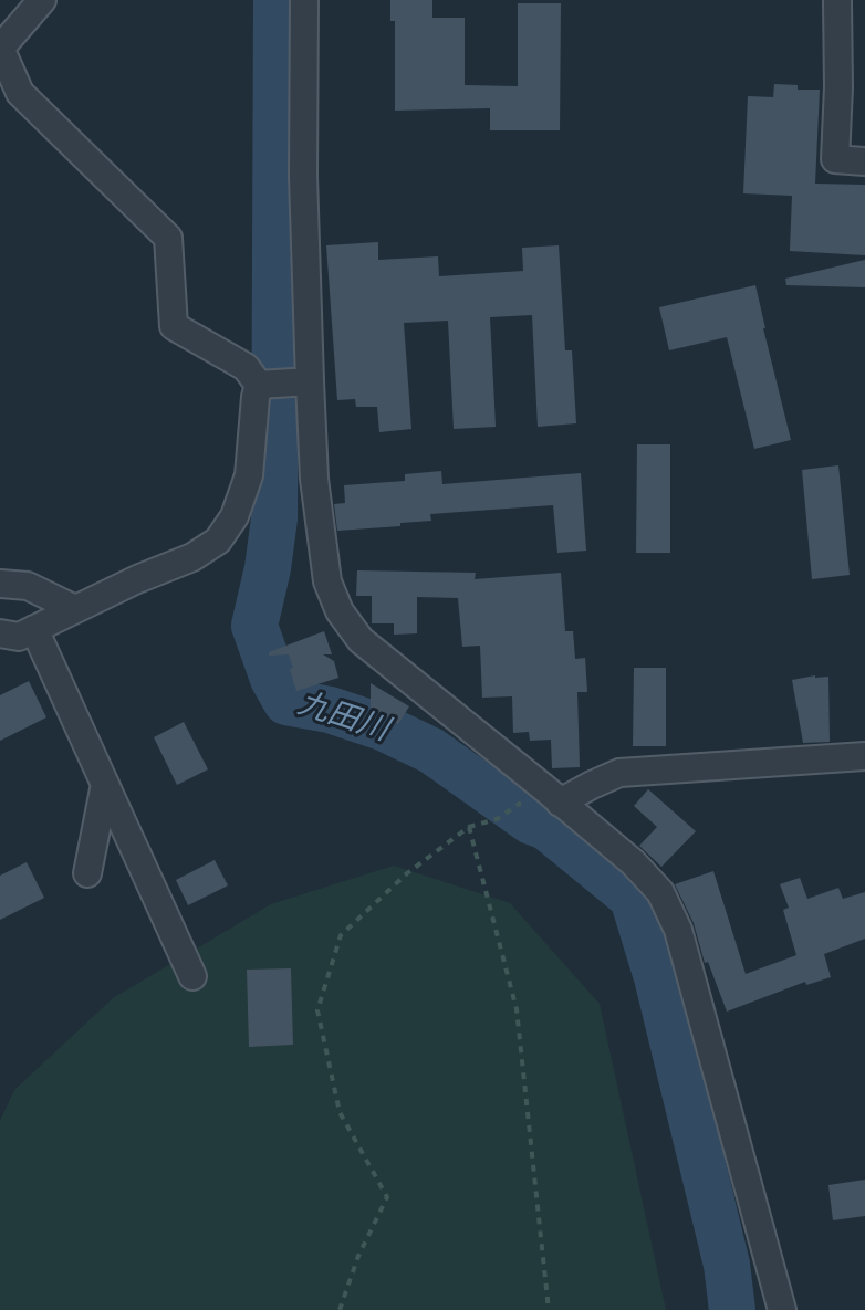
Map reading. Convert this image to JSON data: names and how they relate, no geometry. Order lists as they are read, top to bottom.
{
  "water": ["九田川"]
}
